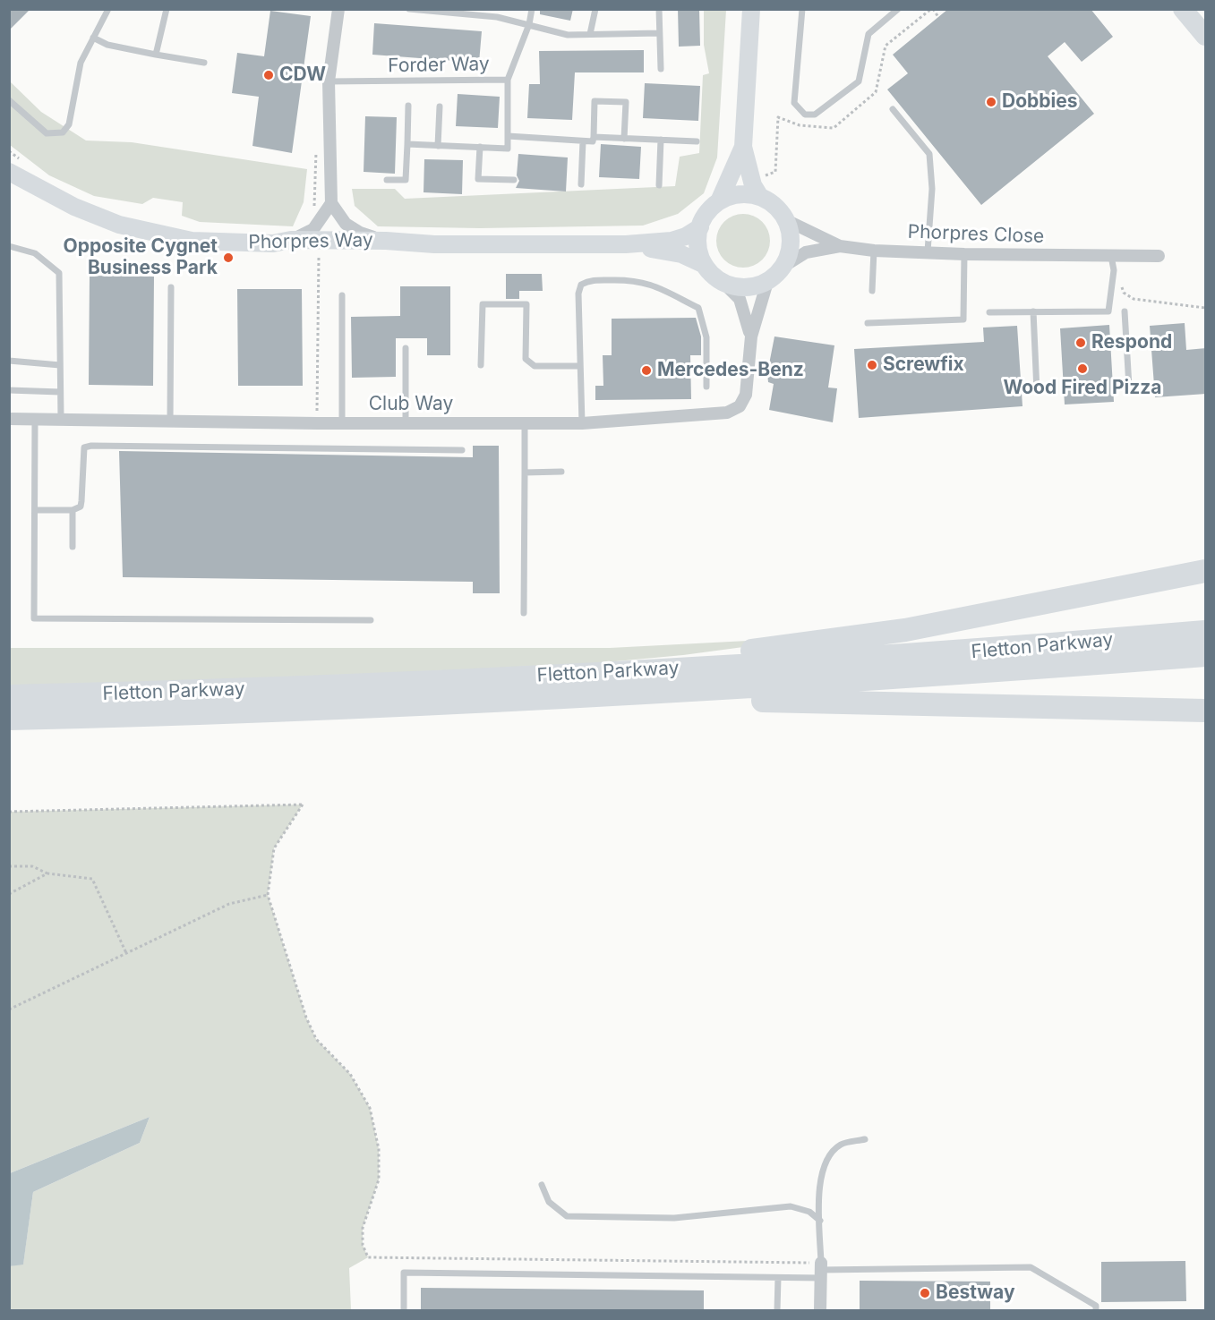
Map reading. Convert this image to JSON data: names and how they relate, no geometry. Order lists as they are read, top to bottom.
{
  "streets": {
    "highway": ["Fletton Parkway"],
    "street": ["Phorpres Close", "Phorpres Way", "Club Way"],
    "lane": ["Forder Way"]
  },
  "crossings": [
    ["Phorpres Close", "Phorpres Way"],
    ["Phorpres Close", "Club Way"],
    ["Phorpres Way", "Club Way"]
  ],
  "places": [
    "CDW",
    "Dobbies",
    "Opposite Cygnet Business Park",
    "Respond",
    "Screwfix",
    "Wood Fired Pizza",
    "Mercedes-Benz",
    "Bestway"
  ]
}
